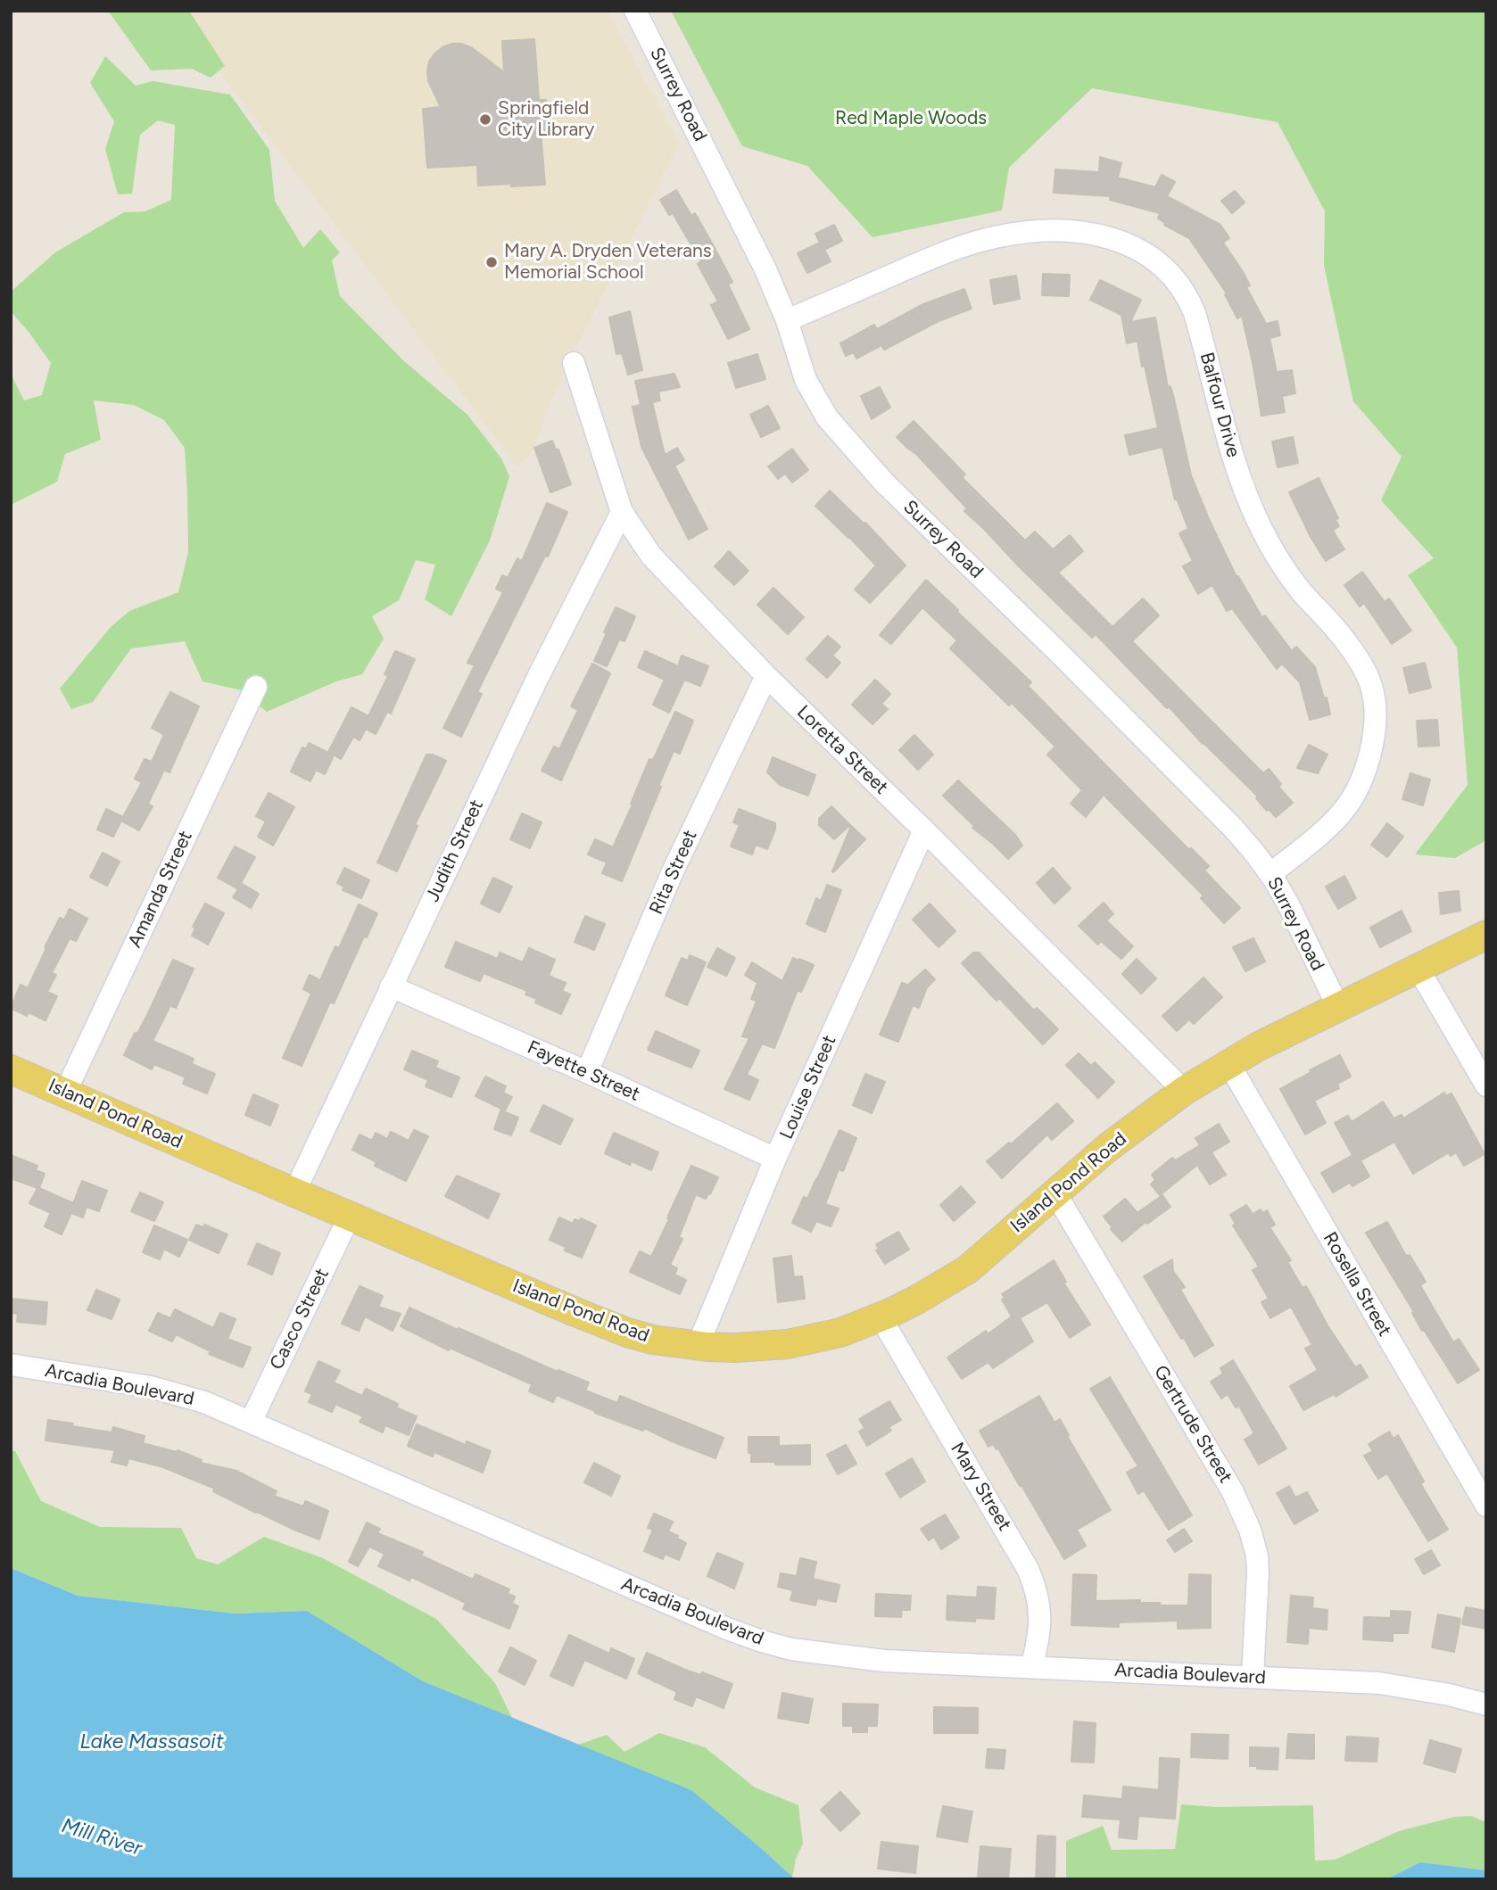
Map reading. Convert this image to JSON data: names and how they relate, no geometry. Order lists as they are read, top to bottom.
{
  "streets": {
    "main road": ["Island Pond Road"],
    "street": [
      "Surrey Road",
      "Balfour Drive",
      "Loretta Street",
      "Judith Street",
      "Rita Street",
      "Amanda Street",
      "Fayette Street",
      "Louise Street",
      "Rosella Street",
      "Casco Street",
      "Arcadia Boulevard",
      "Gertrude Street",
      "Mary Street"
    ]
  },
  "crossings": [
    ["Surrey Road", "Balfour Drive"],
    ["Surrey Road", "Island Pond Road"],
    ["Loretta Street", "Judith Street"],
    ["Loretta Street", "Rita Street"],
    ["Loretta Street", "Louise Street"],
    ["Loretta Street", "Island Pond Road"],
    ["Judith Street", "Fayette Street"],
    ["Judith Street", "Island Pond Road"],
    ["Rita Street", "Fayette Street"],
    ["Amanda Street", "Island Pond Road"],
    ["Fayette Street", "Louise Street"],
    ["Louise Street", "Island Pond Road"],
    ["Island Pond Road", "Rosella Street"],
    ["Island Pond Road", "Casco Street"],
    ["Island Pond Road", "Gertrude Street"],
    ["Island Pond Road", "Mary Street"],
    ["Casco Street", "Arcadia Boulevard"],
    ["Arcadia Boulevard", "Gertrude Street"],
    ["Arcadia Boulevard", "Mary Street"]
  ],
  "water": ["Lake Massasoit", "Mill River"],
  "parks": ["Red Maple Woods"],
  "places": ["Springfield City Library", "Mary A. Dryden Veterans Memorial School"]
}
